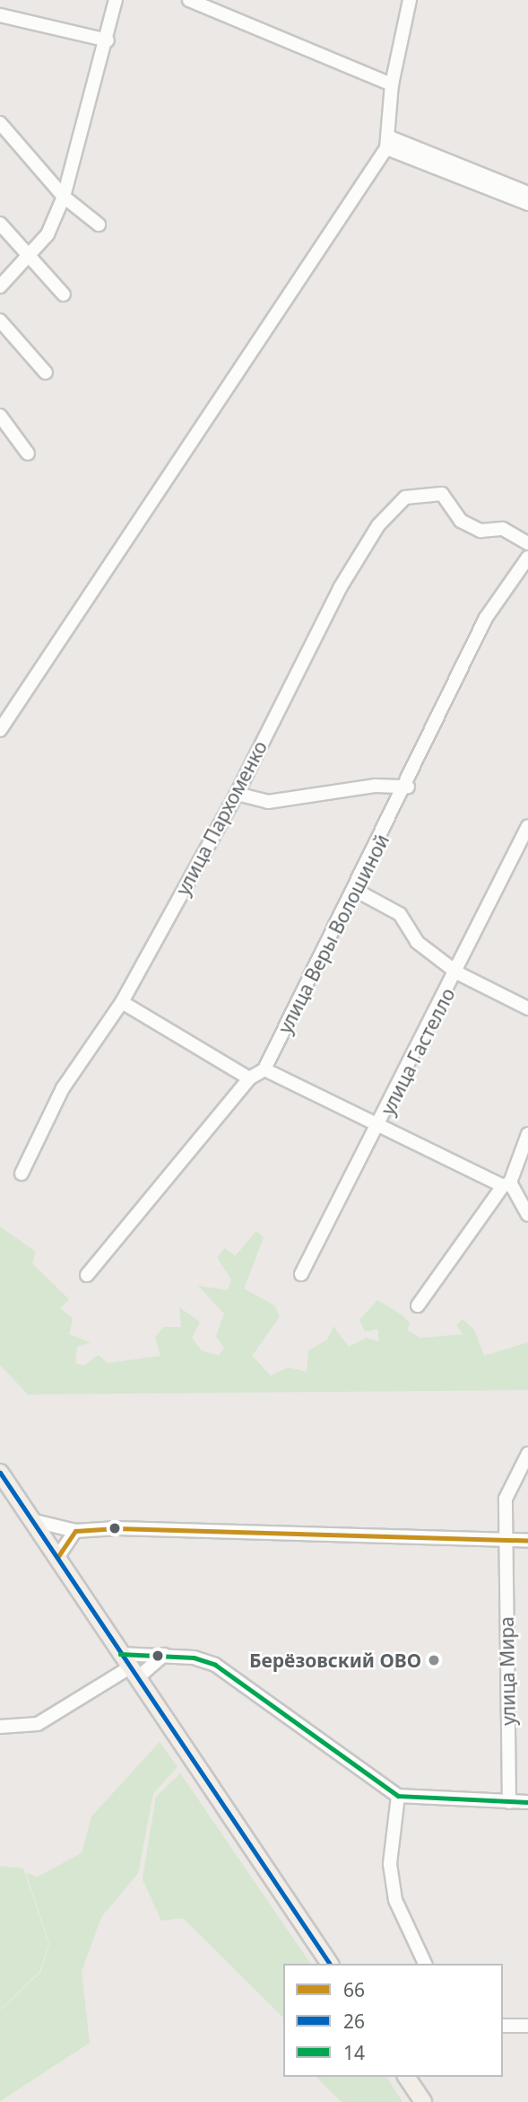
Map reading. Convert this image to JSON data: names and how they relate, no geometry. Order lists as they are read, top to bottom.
{
  "streets": {
    "street": [
      "улица Пархоменко",
      "улица Веры Волошиной",
      "улица Гастелло",
      "улица Мира"
    ]
  },
  "places": ["Берёзовский ОВО"],
  "lines": ["transit line 26", "transit line 66", "transit line 14"],
  "legend": ["66", "26", "14"]
}
